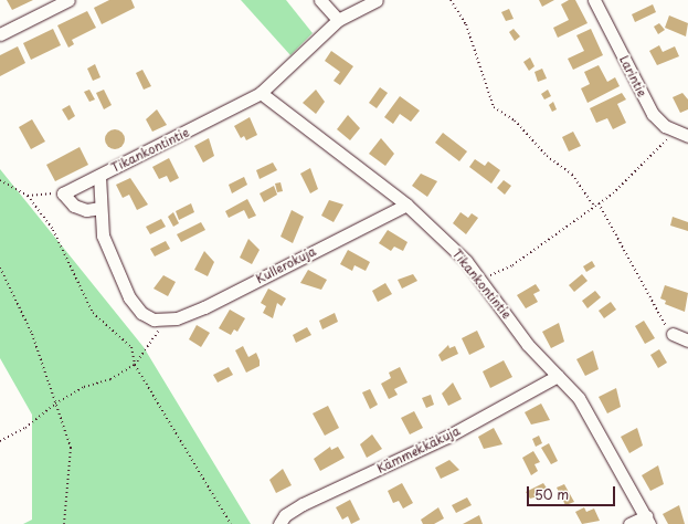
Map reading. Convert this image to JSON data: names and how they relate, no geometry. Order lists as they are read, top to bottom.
{
  "streets": {
    "street": [
      "Larintie",
      "Tikankontintie",
      "Kullerokuja",
      "Kämmekkäkuja"
    ]
  },
  "crossings": [
    ["Tikankontintie", "Kullerokuja"],
    ["Tikankontintie", "Kämmekkäkuja"]
  ],
  "scale_bar": "50 m"
}
